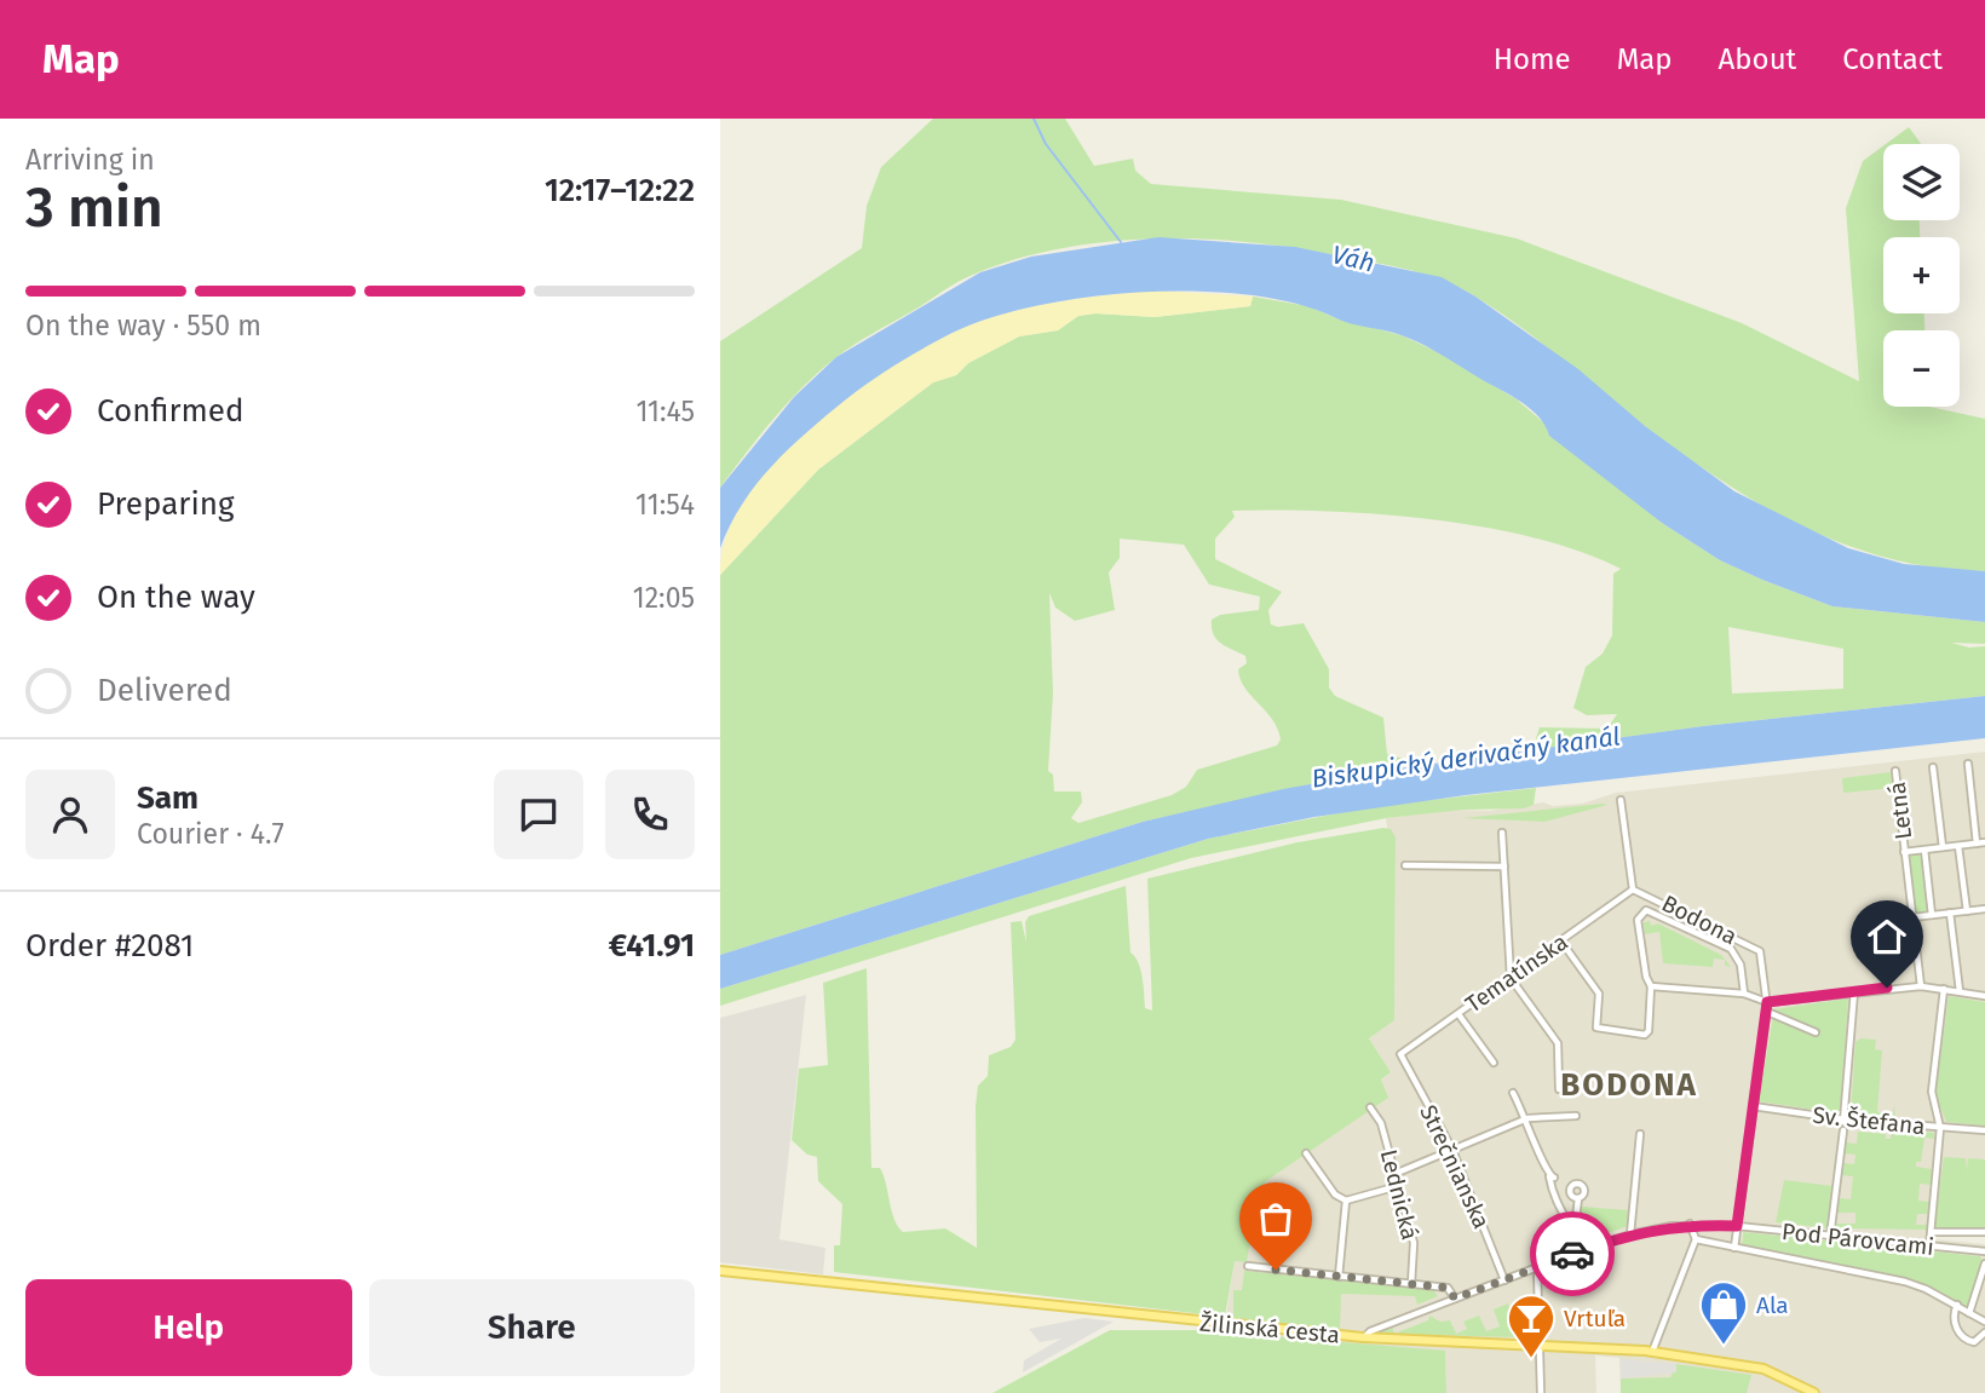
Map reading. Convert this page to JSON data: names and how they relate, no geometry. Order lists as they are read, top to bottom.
{
  "streets": {
    "main road": ["Žilinská cesta"],
    "street": [
      "Letná",
      "Bodona",
      "Tematínska",
      "Sv. Štefana",
      "Strečnianska",
      "Lednická",
      "Pod Párovcami"
    ]
  },
  "crossings": [
    ["Bodona", "Tematínska"],
    ["Bodona", "Sv. Štefana"],
    ["Bodona", "Pod Párovcami"],
    ["Tematínska", "Strečnianska"],
    ["Strečnianska", "Pod Párovcami"],
    ["Pod Párovcami", "Žilinská cesta"]
  ],
  "districts": ["BODONA"],
  "water": ["Váh", "Biskupický derivačný kanál"],
  "places": {
    "shop": ["Ala"],
    "bar": ["Vrtuľa"]
  },
  "page": {
    "header": "Map",
    "nav": [
      "Home",
      "Map",
      "About",
      "Contact"
    ],
    "heading": ["3 min", "Arriving in", "12:17–12:22"],
    "panel": [
      "Sam",
      "Courier · 4.7",
      "Order #2081",
      "€41.91"
    ],
    "map_buttons": ["+", "−"],
    "bar": "On the way · 550 m",
    "list": [
      ["Confirmed", "11:45"],
      ["Preparing", "11:54"],
      ["On the way", "12:05"],
      "Delivered"
    ],
    "buttons": ["Help", "Share"]
  }
}
